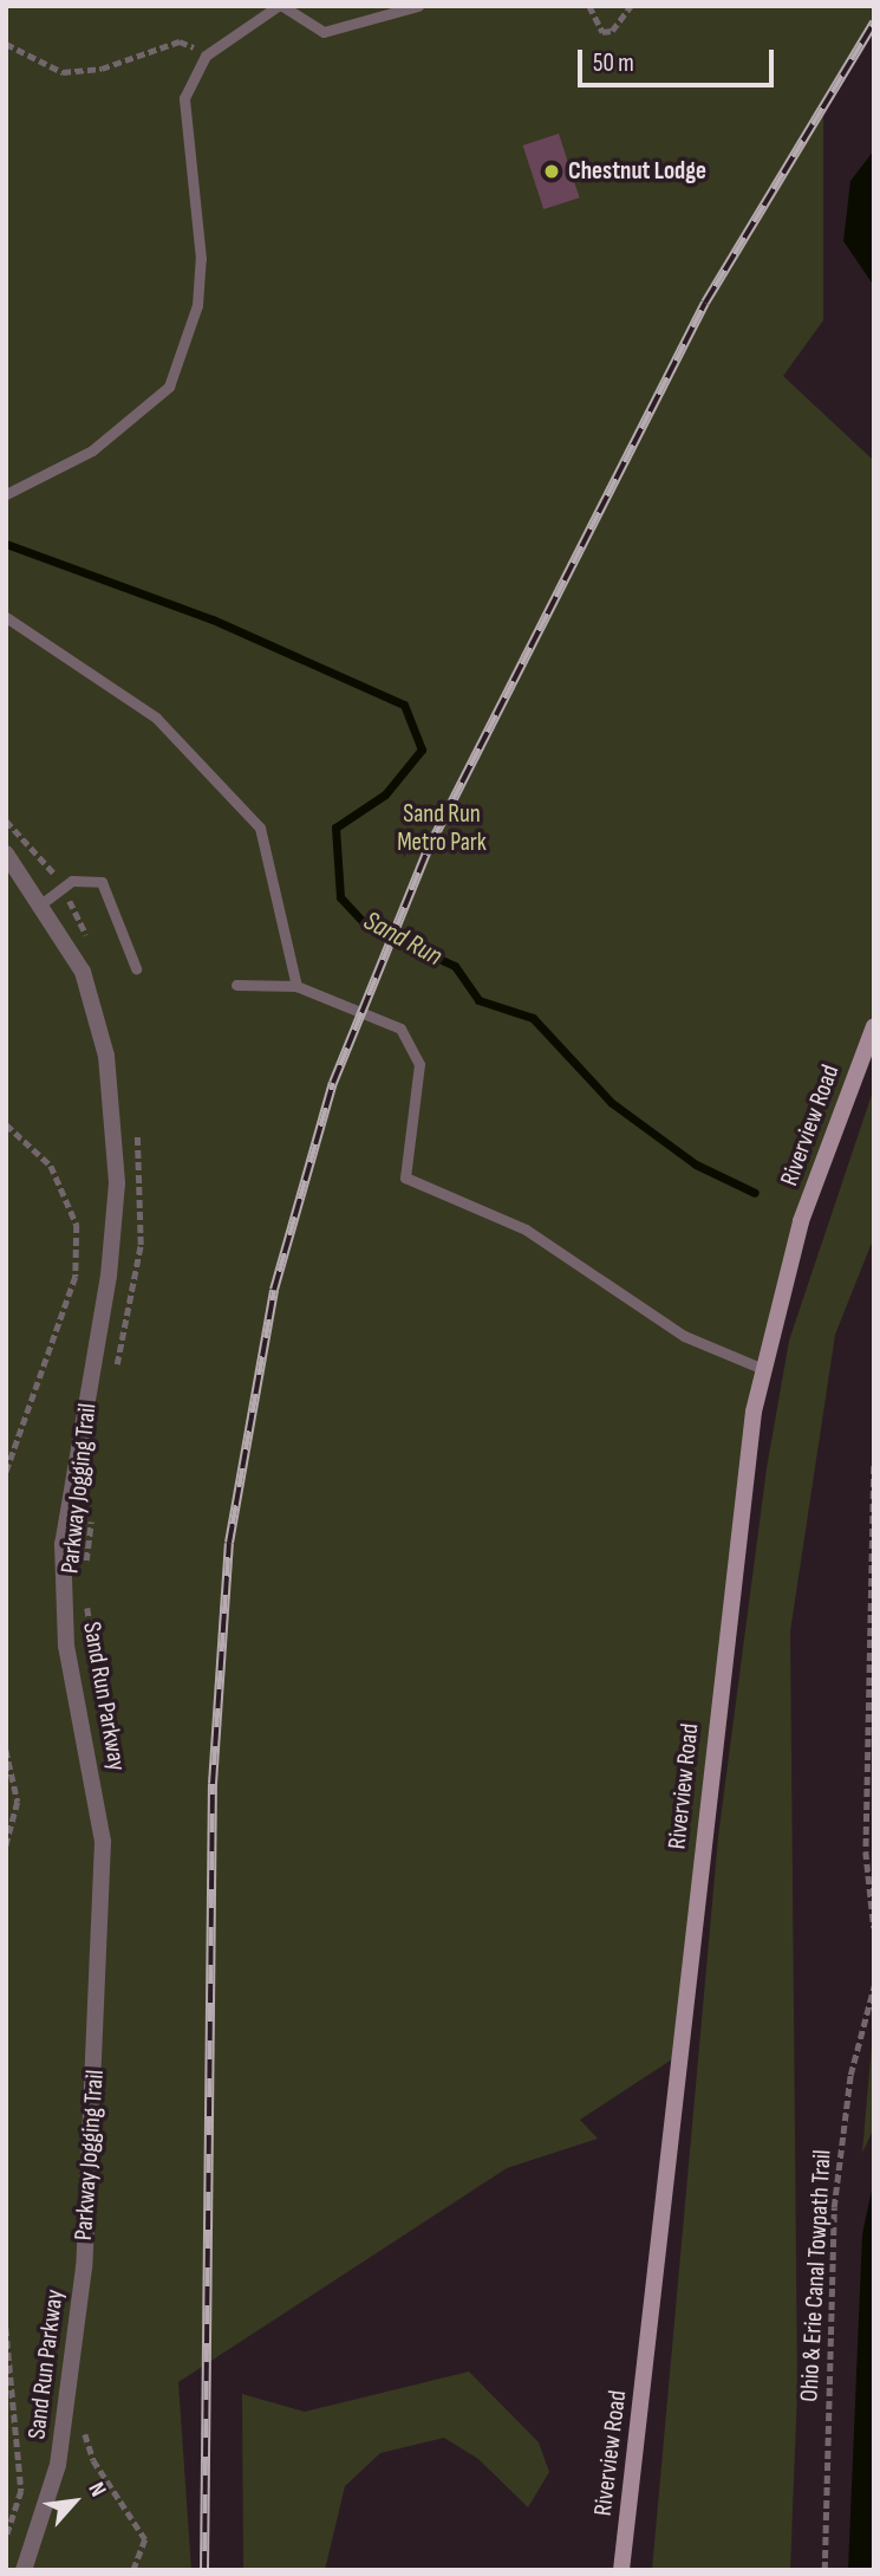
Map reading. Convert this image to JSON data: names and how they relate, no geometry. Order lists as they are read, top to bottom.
{
  "streets": {
    "main road": ["Riverview Road"],
    "street": ["Sand Run Parkway"],
    "path": ["Parkway Jogging Trail", "Ohio & Erie Canal Towpath Trail"]
  },
  "water": ["Sand Run"],
  "parks": ["Sand Run Metro Park"],
  "places": ["Chestnut Lodge"],
  "scale_bar": "50 m",
  "north": "top right"
}
